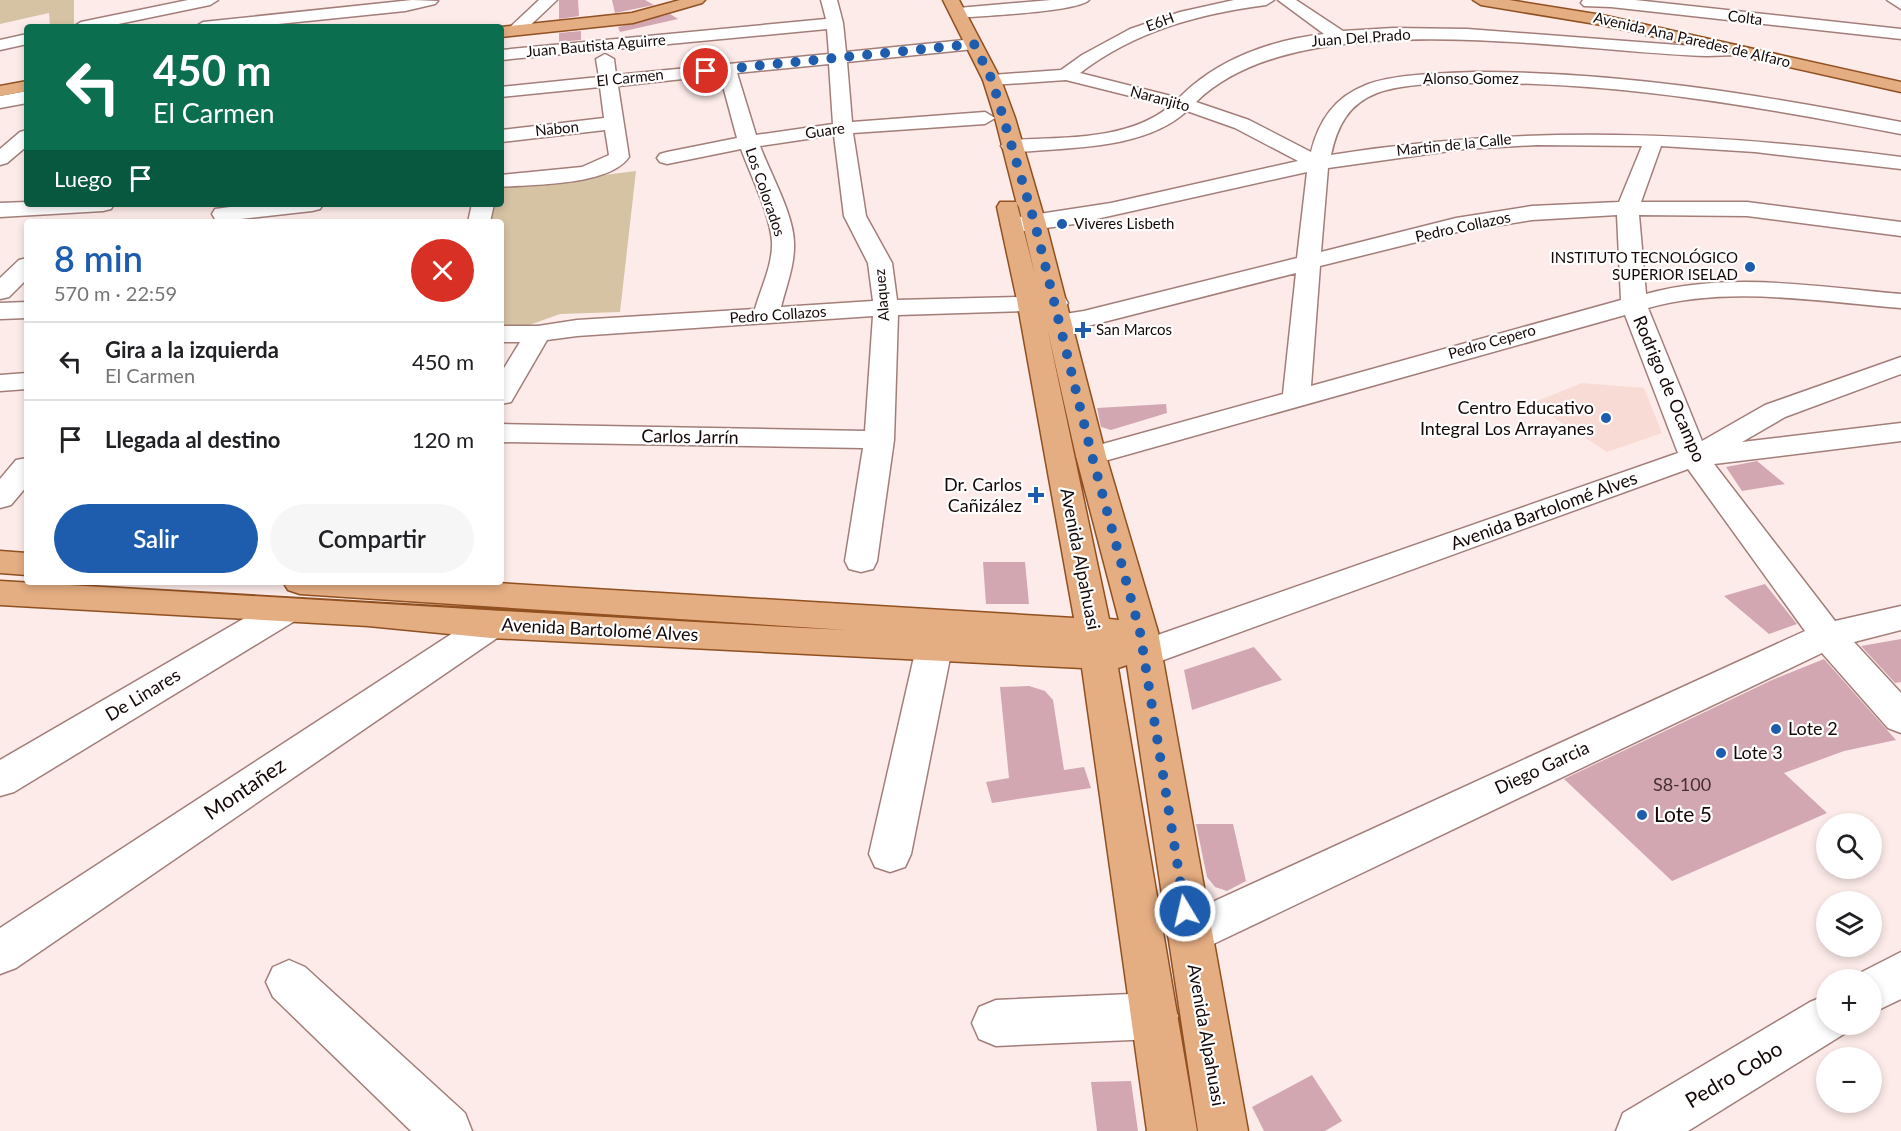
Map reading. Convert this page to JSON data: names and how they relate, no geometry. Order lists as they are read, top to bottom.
{
  "streets": {
    "main road": [
      "Avenida Ana Paredes de Alfaro",
      "Juan Bautista Aguirre",
      "Avenida Bartolomé Alves",
      "Avenida Alpahuasi"
    ],
    "street": [
      "Colta",
      "E6H",
      "Juan Del Prado",
      "El Carmen",
      "Alonso Gomez",
      "Naranjito",
      "Nabon",
      "Guare",
      "Martin de la Calle",
      "Los Colorados",
      "Pedro Collazos",
      "Alaquez",
      "Pedro Cepero",
      "Rodrigo de Ocampo",
      "Carlos Jarrín",
      "De Linares",
      "Diego Garcia",
      "Montañez",
      "Pedro Cobo"
    ]
  },
  "crossings": [
    ["Colta", "Avenida Ana Paredes de Alfaro"],
    ["E6H", "Naranjito"],
    ["Juan Del Prado", "Avenida Ana Paredes de Alfaro"],
    ["Juan Del Prado", "Naranjito"],
    ["Juan Del Prado", "Avenida Alpahuasi"],
    ["Juan Bautista Aguirre", "Alaquez"],
    ["El Carmen", "Los Colorados"],
    ["El Carmen", "Alaquez"],
    ["El Carmen", "Avenida Alpahuasi"],
    ["Alonso Gomez", "Naranjito"],
    ["Alonso Gomez", "Martin de la Calle"],
    ["Alonso Gomez", "Pedro Collazos"],
    ["Alonso Gomez", "Pedro Cepero"],
    ["Naranjito", "Martin de la Calle"],
    ["Naranjito", "Avenida Alpahuasi"],
    ["Guare", "Los Colorados"],
    ["Guare", "Alaquez"],
    ["Guare", "Avenida Alpahuasi"],
    ["Martin de la Calle", "Rodrigo de Ocampo"],
    ["Martin de la Calle", "Avenida Alpahuasi"],
    ["Los Colorados", "Pedro Collazos"],
    ["Pedro Collazos", "Alaquez"],
    ["Pedro Collazos", "Rodrigo de Ocampo"],
    ["Pedro Collazos", "Avenida Alpahuasi"],
    ["Alaquez", "Carlos Jarrín"],
    ["Pedro Cepero", "Rodrigo de Ocampo"],
    ["Pedro Cepero", "Avenida Alpahuasi"],
    ["Rodrigo de Ocampo", "Avenida Bartolomé Alves"],
    ["Rodrigo de Ocampo", "Diego Garcia"],
    ["Avenida Bartolomé Alves", "Avenida Alpahuasi"],
    ["Avenida Bartolomé Alves", "De Linares"],
    ["Avenida Bartolomé Alves", "Montañez"],
    ["Avenida Alpahuasi", "Diego Garcia"]
  ],
  "places": {
    "other": [
      "Viveres Lisbeth",
      "INSTITUTO TECNOLÓGICO SUPERIOR ISELAD",
      "Centro Educativo Integral Los Arrayanes",
      "Lote 2",
      "Lote 3",
      "Lote 5"
    ],
    "health": ["San Marcos", "Dr. Carlos Cañizález"]
  },
  "house_numbers": ["S8-100"],
  "page": {
    "turn": ["450 m", "El Carmen"],
    "then": "Luego",
    "heading": ["8 min", "570 m · 22:59"],
    "list": [
      {
        "name": "Gira a la izquierda",
        "note": "El Carmen",
        "value": "450 m"
      },
      {
        "name": "Llegada al destino",
        "value": "120 m"
      }
    ],
    "buttons": ["Salir", "Compartir"],
    "map_buttons": ["+", "−"]
  }
}
